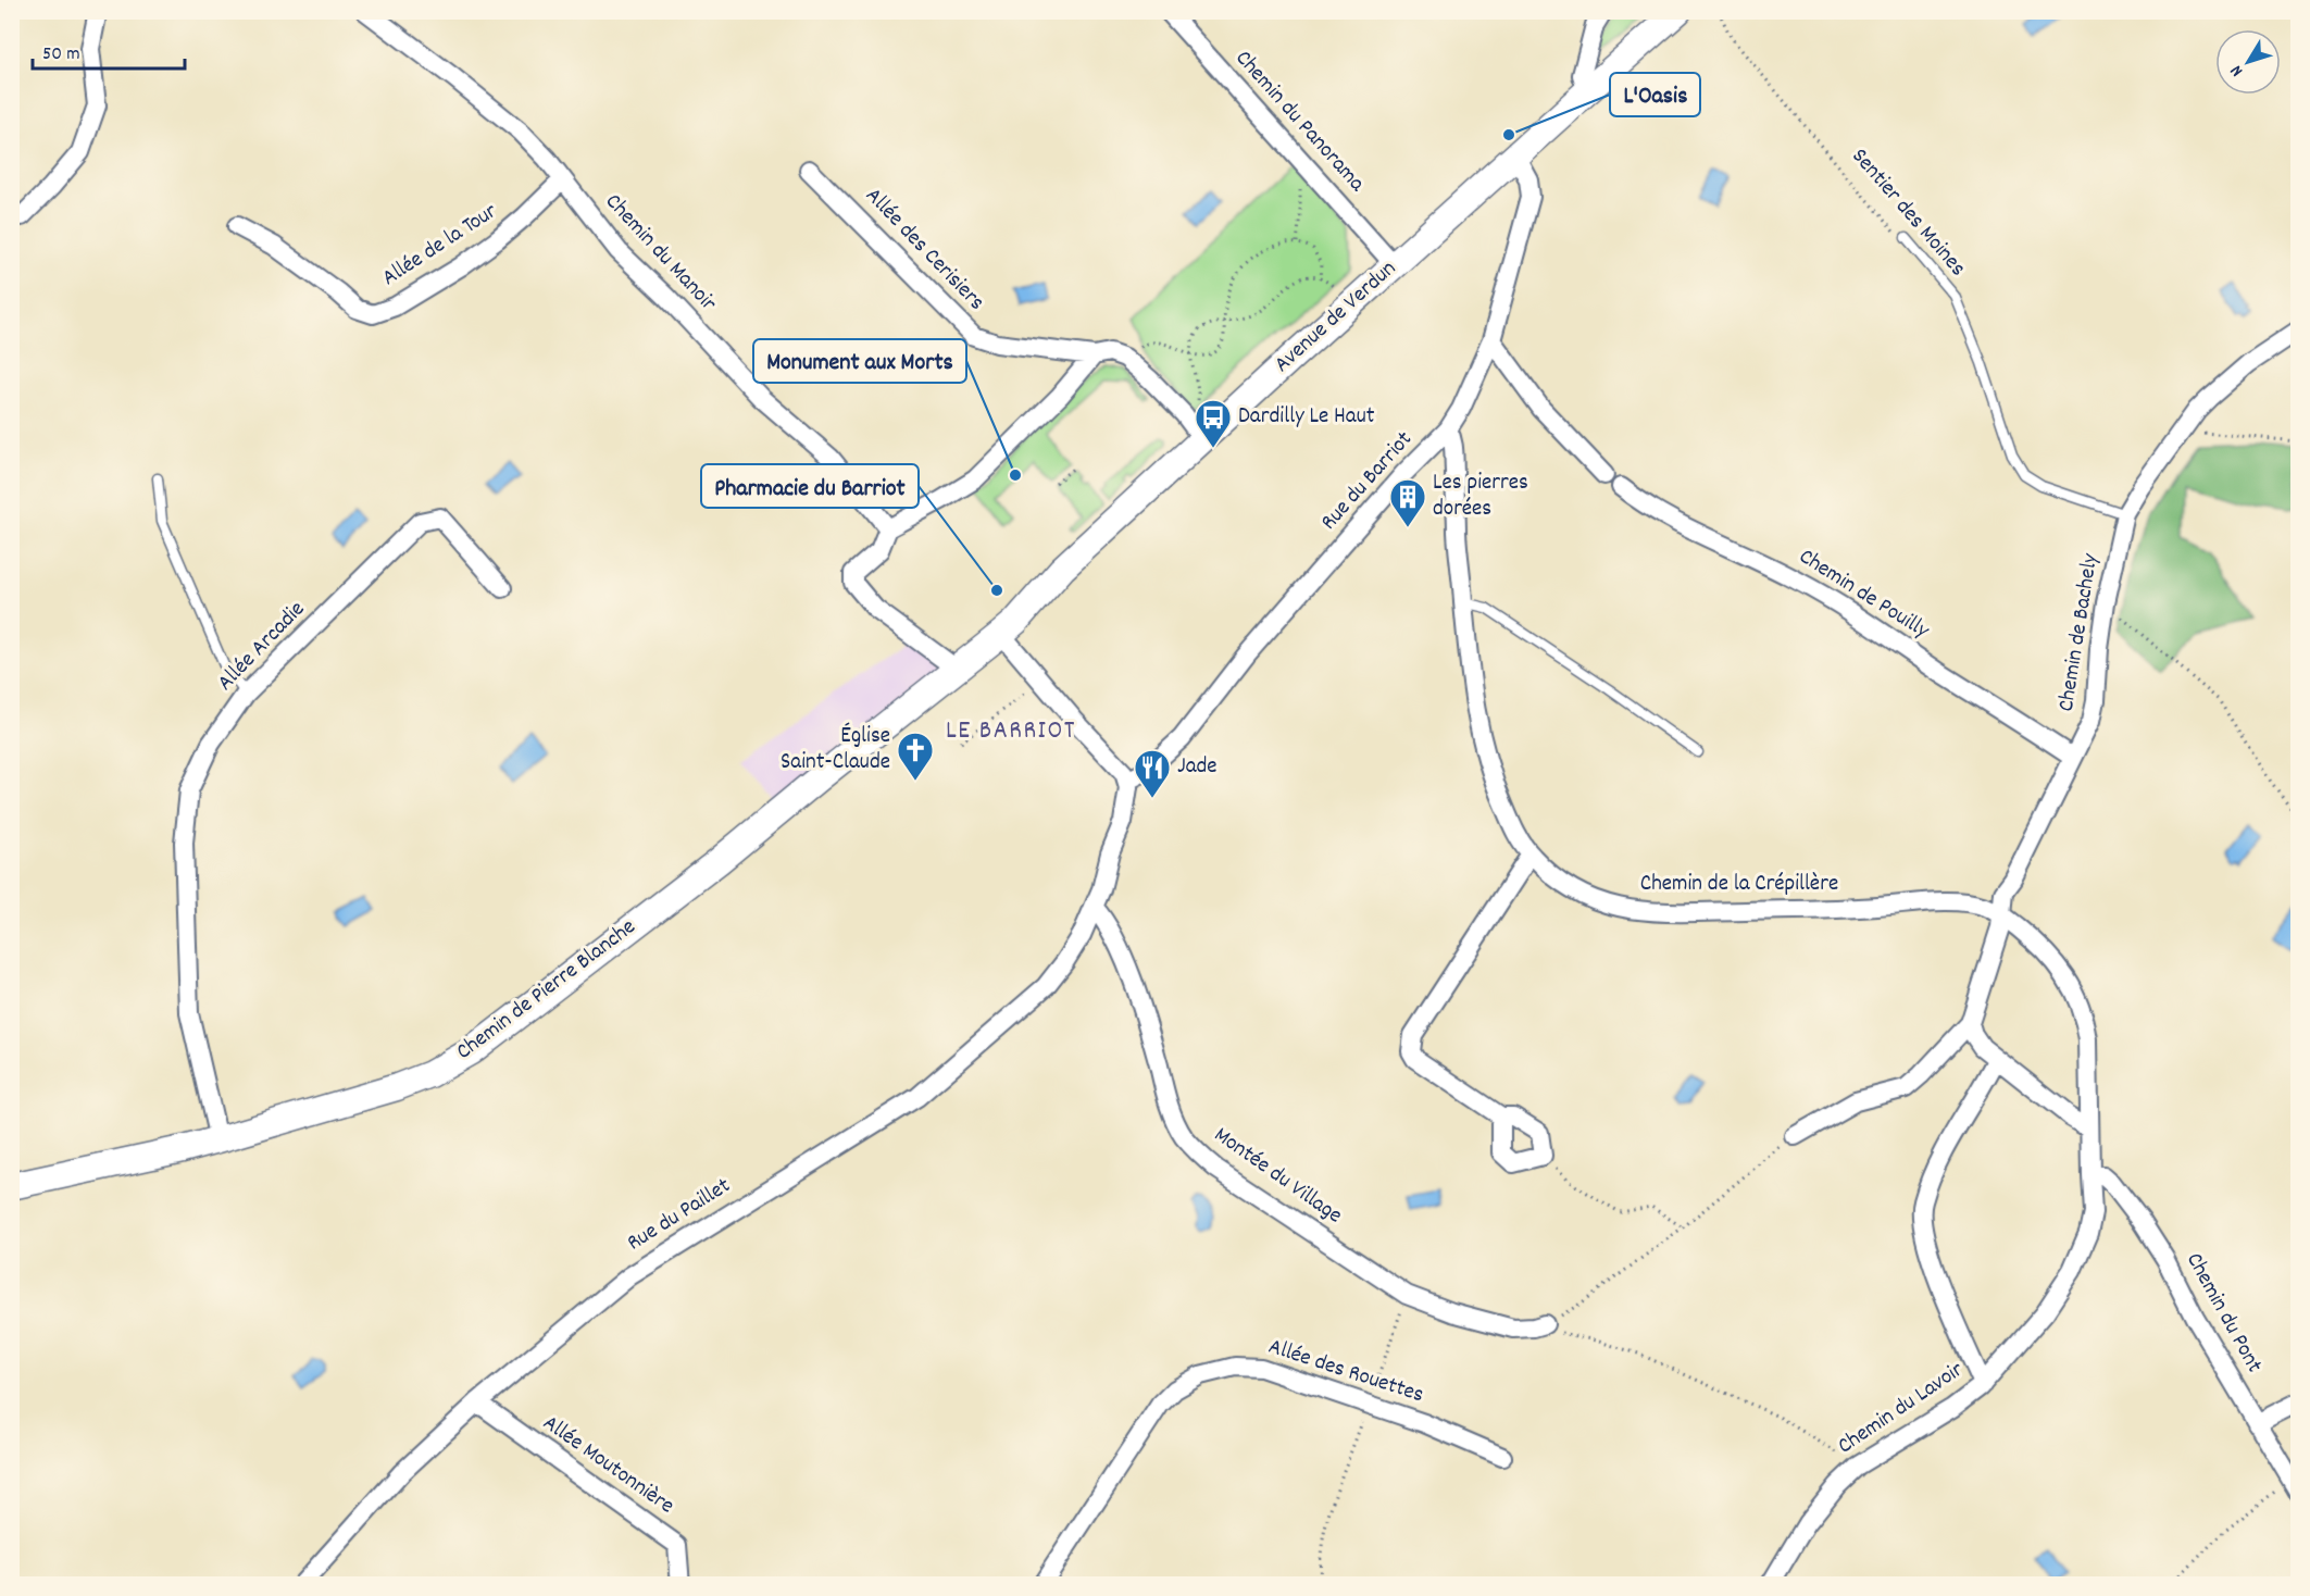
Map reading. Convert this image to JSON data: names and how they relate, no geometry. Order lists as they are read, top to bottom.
{
  "streets": {
    "street": [
      "Chemin du Panorama",
      "Allée de la Tour",
      "Allée des Cerisiers",
      "Chemin du Manoir",
      "Avenue de Verdun",
      "Rue du Barriot",
      "Chemin de Pouilly",
      "Chemin de Bachely",
      "Allée Arcadie",
      "Chemin de la Crépillère",
      "Chemin de Pierre Blanche",
      "Montée du Village",
      "Rue du Paillet",
      "Chemin du Pont",
      "Allée des Rouettes",
      "Chemin du Lavoir",
      "Allée Moutonnière"
    ],
    "lane": ["Sentier des Moines"]
  },
  "crossings": [
    ["Chemin du Panorama", "Avenue de Verdun"],
    ["Sentier des Moines", "Chemin de Bachely"],
    ["Allée de la Tour", "Chemin du Manoir"],
    ["Avenue de Verdun", "Rue du Barriot"],
    ["Avenue de Verdun", "Chemin de Pierre Blanche"],
    ["Rue du Barriot", "Chemin de la Crépillère"],
    ["Rue du Barriot", "Rue du Paillet"],
    ["Chemin de Pouilly", "Chemin de Bachely"],
    ["Chemin de Bachely", "Chemin de la Crépillère"],
    ["Allée Arcadie", "Chemin de Pierre Blanche"],
    ["Chemin de la Crépillère", "Chemin du Lavoir"],
    ["Montée du Village", "Rue du Paillet"],
    ["Rue du Paillet", "Allée Moutonnière"],
    ["Chemin du Pont", "Chemin du Lavoir"]
  ],
  "districts": ["LE BARRIOT"],
  "places": {
    "other": ["L'Oasis", "Monument aux Morts", "Pharmacie du Barriot"],
    "bus stop": ["Dardilly Le Haut"],
    "building": ["Les pierres dorées"],
    "church": ["Église Saint-Claude"],
    "restaurant": ["Jade"]
  },
  "scale_bar": "50 m",
  "north": "bottom left"
}
